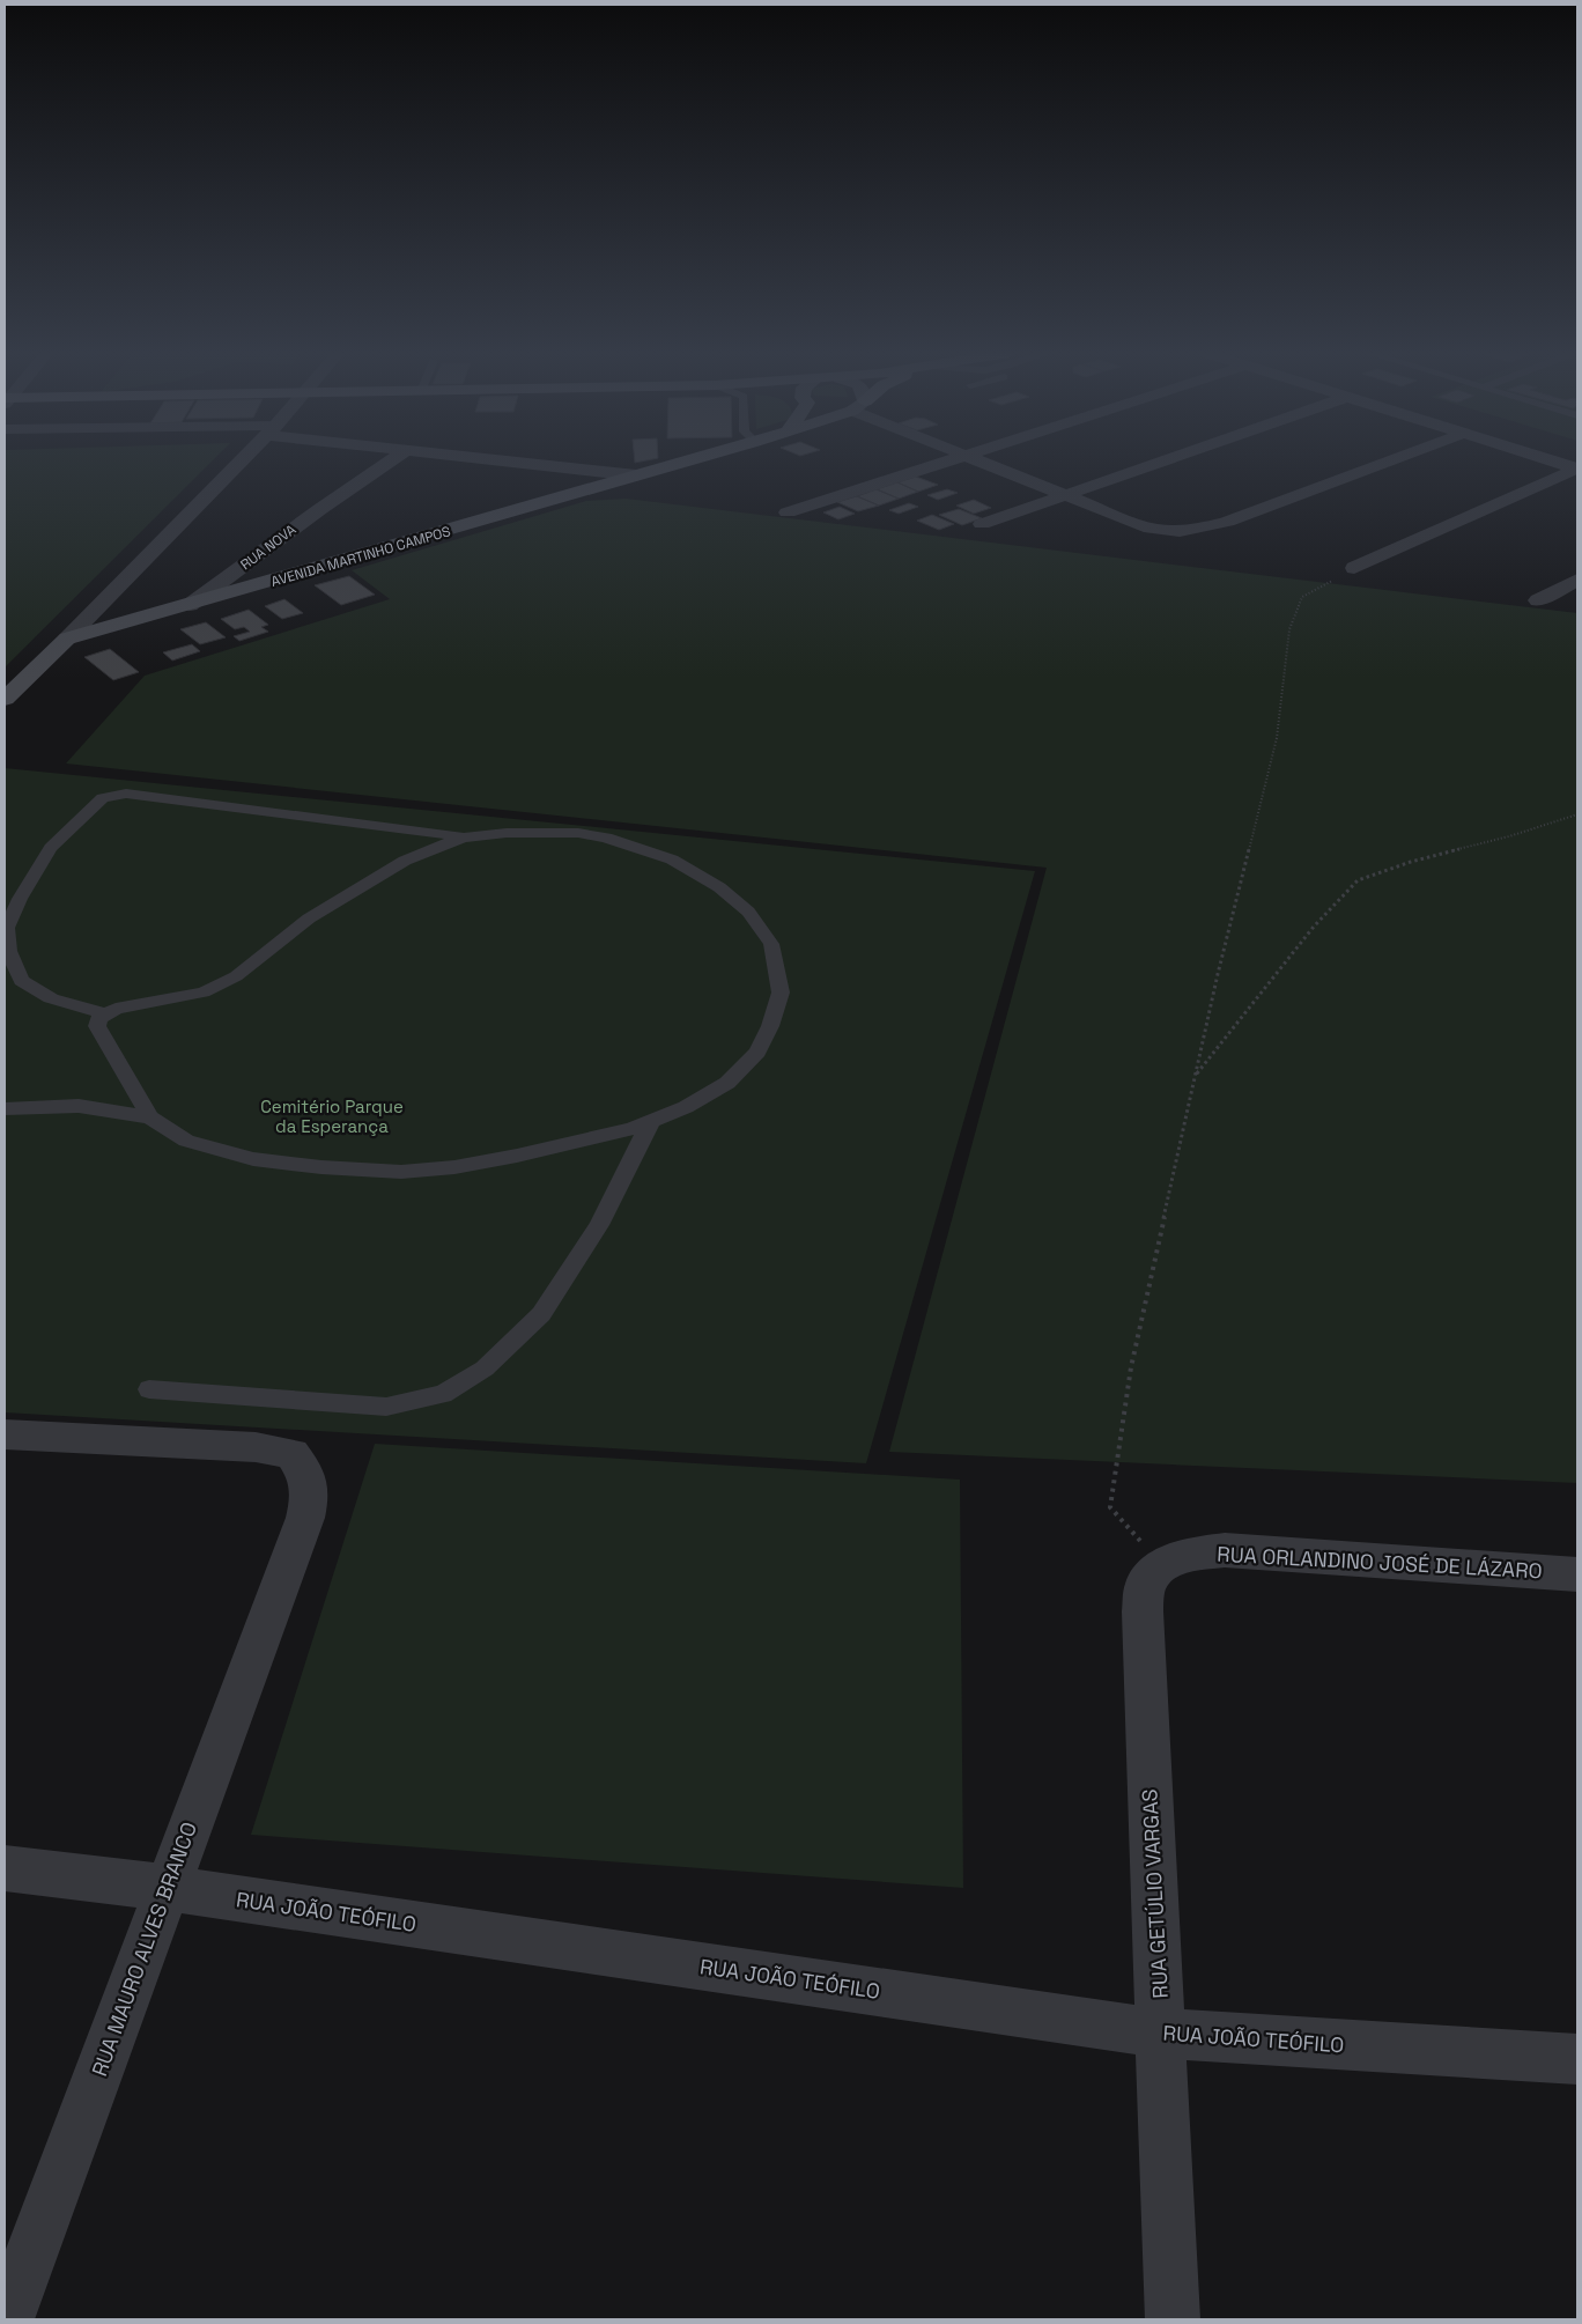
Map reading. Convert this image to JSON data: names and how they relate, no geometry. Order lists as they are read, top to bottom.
{
  "streets": {
    "main road": ["AVENIDA MARTINHO CAMPOS"],
    "street": [
      "RUA NOVA",
      "RUA ORLANDINO JOSÉ DE LÁZARO",
      "RUA GETÚLIO VARGAS",
      "RUA JOÃO TEÓFILO",
      "RUA MAURO ALVES BRANCO"
    ]
  },
  "crossings": [
    ["RUA NOVA", "AVENIDA MARTINHO CAMPOS"],
    ["RUA ORLANDINO JOSÉ DE LÁZARO", "RUA GETÚLIO VARGAS"],
    ["RUA GETÚLIO VARGAS", "RUA JOÃO TEÓFILO"],
    ["RUA JOÃO TEÓFILO", "RUA MAURO ALVES BRANCO"]
  ],
  "parks": ["Cemitério Parque da Esperança"]
}
